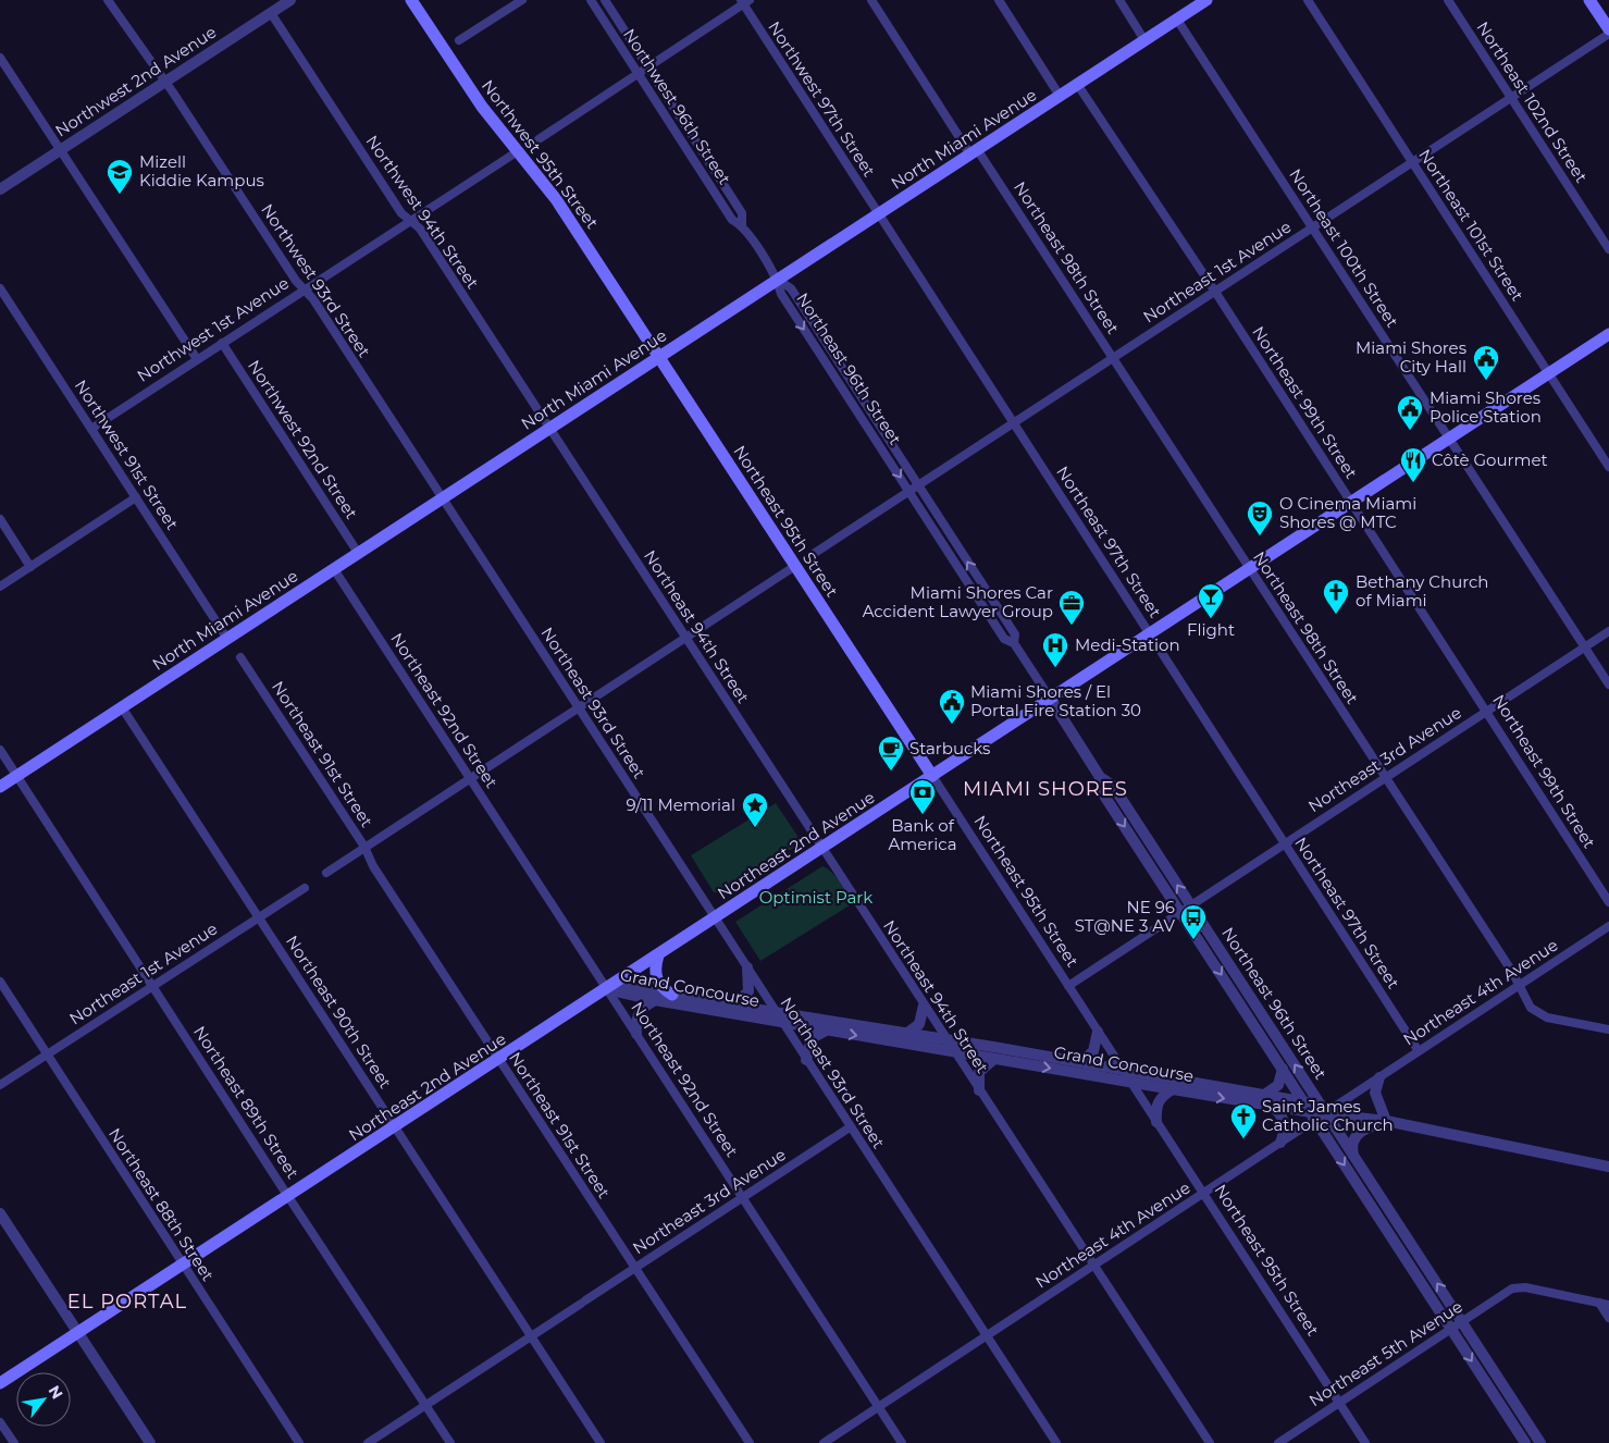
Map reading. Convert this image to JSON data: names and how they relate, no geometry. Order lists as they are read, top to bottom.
{
  "streets": {
    "main road": [
      "North Miami Avenue",
      "Northwest 95th Street",
      "Northeast 95th Street",
      "Northeast 2nd Avenue"
    ],
    "street": [
      "Northwest 2nd Avenue",
      "Northwest 97th Street",
      "Northeast 102nd Street",
      "Northwest 96th Street",
      "Northwest 94th Street",
      "Northeast 101st Street",
      "Northeast 100th Street",
      "Northeast 98th Street",
      "Northeast 1st Avenue",
      "Northwest 93rd Street",
      "Northwest 1st Avenue",
      "Northeast 96th Street",
      "Northeast 99th Street",
      "Northwest 92nd Street",
      "Northwest 91st Street",
      "Northeast 97th Street",
      "Northeast 94th Street",
      "Northeast 93rd Street",
      "Northeast 92nd Street",
      "Northeast 91st Street",
      "Northeast 3rd Avenue",
      "Grand Concourse",
      "Northeast 4th Avenue",
      "Northeast 90th Street",
      "Northeast 89th Street",
      "Northeast 88th Street",
      "Northeast 5th Avenue"
    ]
  },
  "crossings": [
    ["Northwest 2nd Avenue", "Northwest 94th Street"],
    ["Northwest 2nd Avenue", "Northwest 93rd Street"],
    ["Northwest 97th Street", "North Miami Avenue"],
    ["Northwest 97th Street", "Northeast 97th Street"],
    ["Northeast 102nd Street", "Northeast 1st Avenue"],
    ["Northwest 96th Street", "North Miami Avenue"],
    ["Northwest 96th Street", "Northeast 96th Street"],
    ["North Miami Avenue", "Northwest 95th Street"],
    ["North Miami Avenue", "Northwest 94th Street"],
    ["North Miami Avenue", "Northeast 100th Street"],
    ["North Miami Avenue", "Northeast 98th Street"],
    ["North Miami Avenue", "Northwest 93rd Street"],
    ["North Miami Avenue", "Northeast 96th Street"],
    ["North Miami Avenue", "Northeast 99th Street"],
    ["North Miami Avenue", "Northwest 92nd Street"],
    ["North Miami Avenue", "Northwest 91st Street"],
    ["North Miami Avenue", "Northeast 95th Street"],
    ["North Miami Avenue", "Northeast 97th Street"],
    ["North Miami Avenue", "Northeast 94th Street"],
    ["North Miami Avenue", "Northeast 93rd Street"],
    ["North Miami Avenue", "Northeast 92nd Street"],
    ["North Miami Avenue", "Northeast 90th Street"],
    ["North Miami Avenue", "Northeast 89th Street"],
    ["Northwest 95th Street", "Northwest 1st Avenue"],
    ["Northwest 95th Street", "Northeast 95th Street"],
    ["Northwest 94th Street", "Northwest 1st Avenue"],
    ["Northwest 94th Street", "Northeast 94th Street"],
    ["Northeast 101st Street", "Northeast 1st Avenue"],
    ["Northeast 101st Street", "Northeast 2nd Avenue"],
    ["Northeast 100th Street", "Northeast 1st Avenue"],
    ["Northeast 100th Street", "Northeast 3rd Avenue"],
    ["Northeast 100th Street", "Northeast 2nd Avenue"],
    ["Northeast 98th Street", "Northeast 1st Avenue"],
    ["Northeast 98th Street", "Northeast 3rd Avenue"],
    ["Northeast 98th Street", "Northeast 2nd Avenue"],
    ["Northeast 98th Street", "Northeast 4th Avenue"],
    ["Northeast 1st Avenue", "Northeast 96th Street"],
    ["Northeast 1st Avenue", "Northeast 99th Street"],
    ["Northeast 1st Avenue", "Northeast 97th Street"],
    ["Northeast 1st Avenue", "Northeast 90th Street"],
    ["Northeast 1st Avenue", "Northeast 89th Street"],
    ["Northeast 1st Avenue", "Northeast 88th Street"],
    ["Northwest 93rd Street", "Northwest 1st Avenue"],
    ["Northwest 93rd Street", "Northeast 93rd Street"],
    ["Northwest 1st Avenue", "Northwest 92nd Street"],
    ["Northwest 1st Avenue", "Northwest 91st Street"],
    ["Northeast 96th Street", "Northeast 3rd Avenue"],
    ["Northeast 96th Street", "Northeast 2nd Avenue"],
    ["Northeast 96th Street", "Grand Concourse"],
    ["Northeast 96th Street", "Northeast 4th Avenue"],
    ["Northeast 96th Street", "Northeast 5th Avenue"],
    ["Northeast 99th Street", "Northeast 3rd Avenue"],
    ["Northeast 99th Street", "Northeast 2nd Avenue"],
    ["Northeast 95th Street", "Northeast 3rd Avenue"],
    ["Northeast 95th Street", "Northeast 2nd Avenue"],
    ["Northeast 95th Street", "Grand Concourse"],
    ["Northeast 95th Street", "Northeast 4th Avenue"],
    ["Northeast 95th Street", "Northeast 5th Avenue"],
    ["Northeast 97th Street", "Northeast 3rd Avenue"],
    ["Northeast 97th Street", "Northeast 2nd Avenue"],
    ["Northeast 97th Street", "Northeast 4th Avenue"],
    ["Northeast 94th Street", "Northeast 2nd Avenue"],
    ["Northeast 94th Street", "Grand Concourse"],
    ["Northeast 94th Street", "Northeast 4th Avenue"],
    ["Northeast 93rd Street", "Northeast 3rd Avenue"],
    ["Northeast 93rd Street", "Northeast 2nd Avenue"],
    ["Northeast 93rd Street", "Grand Concourse"],
    ["Northeast 93rd Street", "Northeast 4th Avenue"],
    ["Northeast 92nd Street", "Northeast 3rd Avenue"],
    ["Northeast 92nd Street", "Northeast 2nd Avenue"],
    ["Northeast 92nd Street", "Grand Concourse"],
    ["Northeast 92nd Street", "Northeast 4th Avenue"],
    ["Northeast 91st Street", "Northeast 3rd Avenue"],
    ["Northeast 91st Street", "Northeast 2nd Avenue"],
    ["Northeast 3rd Avenue", "Northeast 90th Street"],
    ["Northeast 3rd Avenue", "Northeast 89th Street"],
    ["Northeast 2nd Avenue", "Grand Concourse"],
    ["Northeast 2nd Avenue", "Northeast 90th Street"],
    ["Northeast 2nd Avenue", "Northeast 89th Street"],
    ["Northeast 2nd Avenue", "Northeast 88th Street"],
    ["Grand Concourse", "Northeast 4th Avenue"]
  ],
  "districts": ["MIAMI SHORES", "EL PORTAL"],
  "parks": ["Optimist Park"],
  "places": {
    "school or university": ["Mizell Kiddie Kampus"],
    "public building": ["Miami Shores City Hall", "Miami Shores Police Station", "Miami Shores / El Portal Fire Station 30"],
    "restaurant": ["Côtè Gourmet"],
    "theatre": ["O Cinema Miami Shores @ MTC"],
    "church": ["Bethany Church of Miami", "Saint James Catholic Church"],
    "bar": ["Flight"],
    "office": ["Miami Shores Car Accident Lawyer Group"],
    "hospital": ["Medi-Station"],
    "cafe": ["Starbucks"],
    "bank": ["Bank of America"],
    "place": ["9/11 Memorial"],
    "bus stop": ["NE 96 ST@NE 3 AV"]
  },
  "north": "top right"
}
